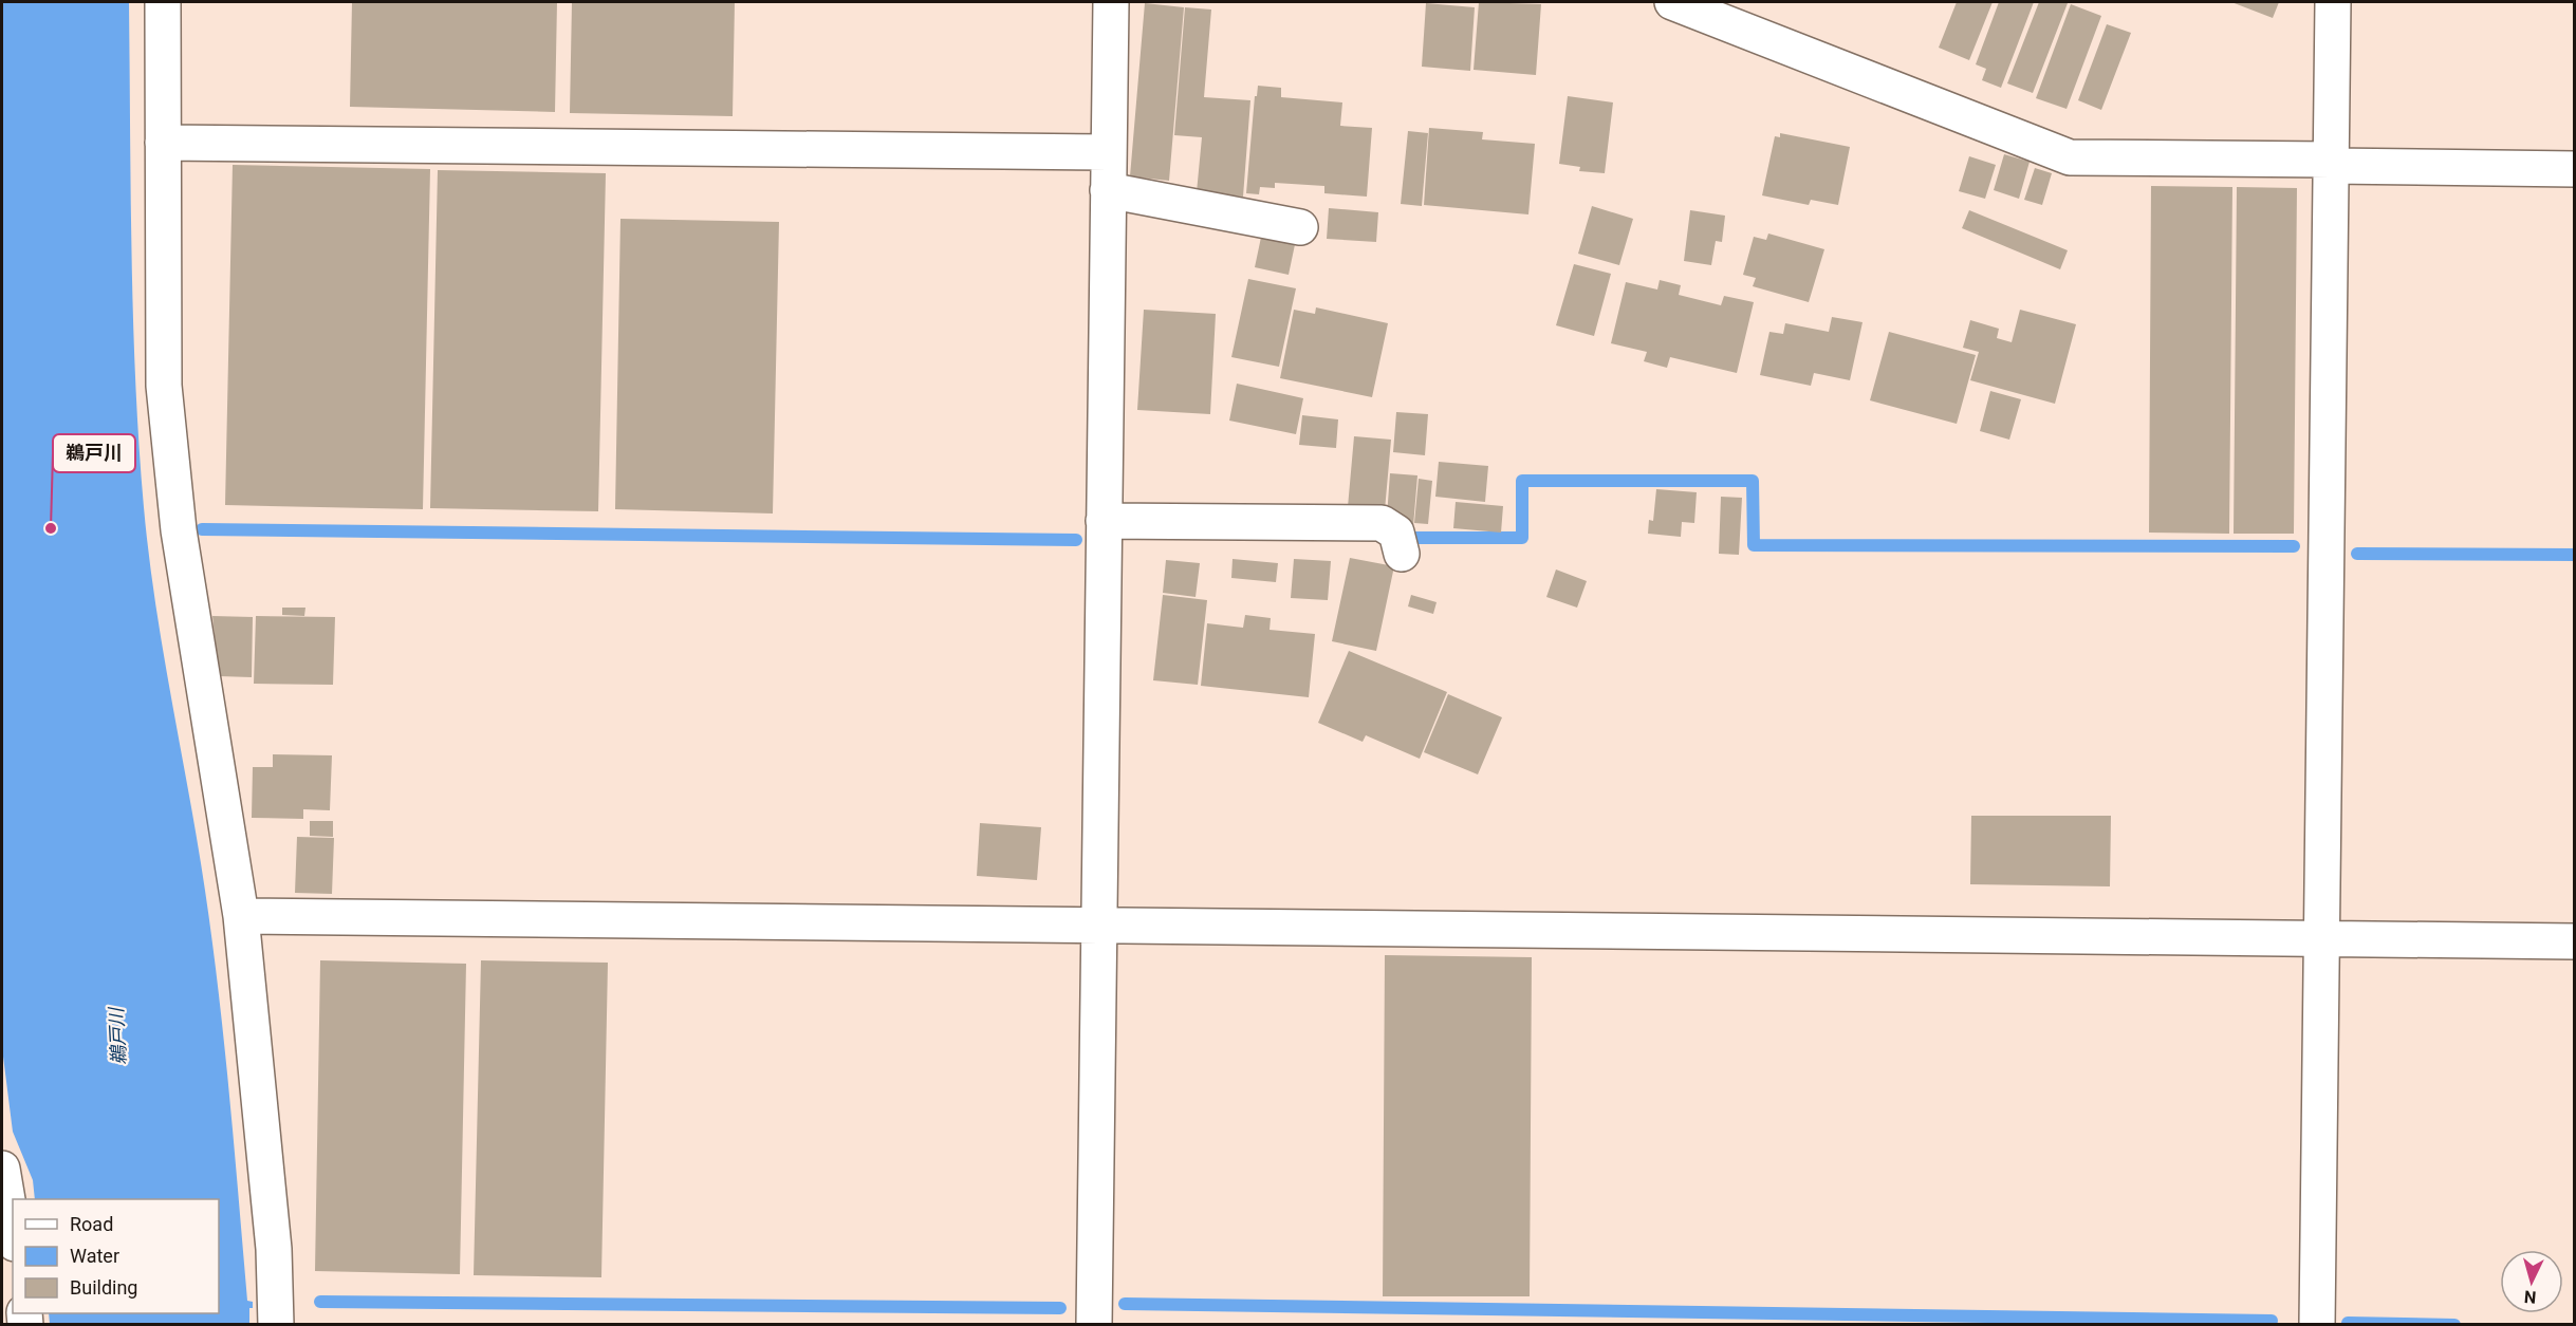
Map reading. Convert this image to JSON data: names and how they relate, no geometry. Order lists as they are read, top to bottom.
{
  "water": ["鵜戸川"],
  "places": ["鵜戸川"],
  "legend": ["Road", "Water", "Building"],
  "north": "bottom"
}
